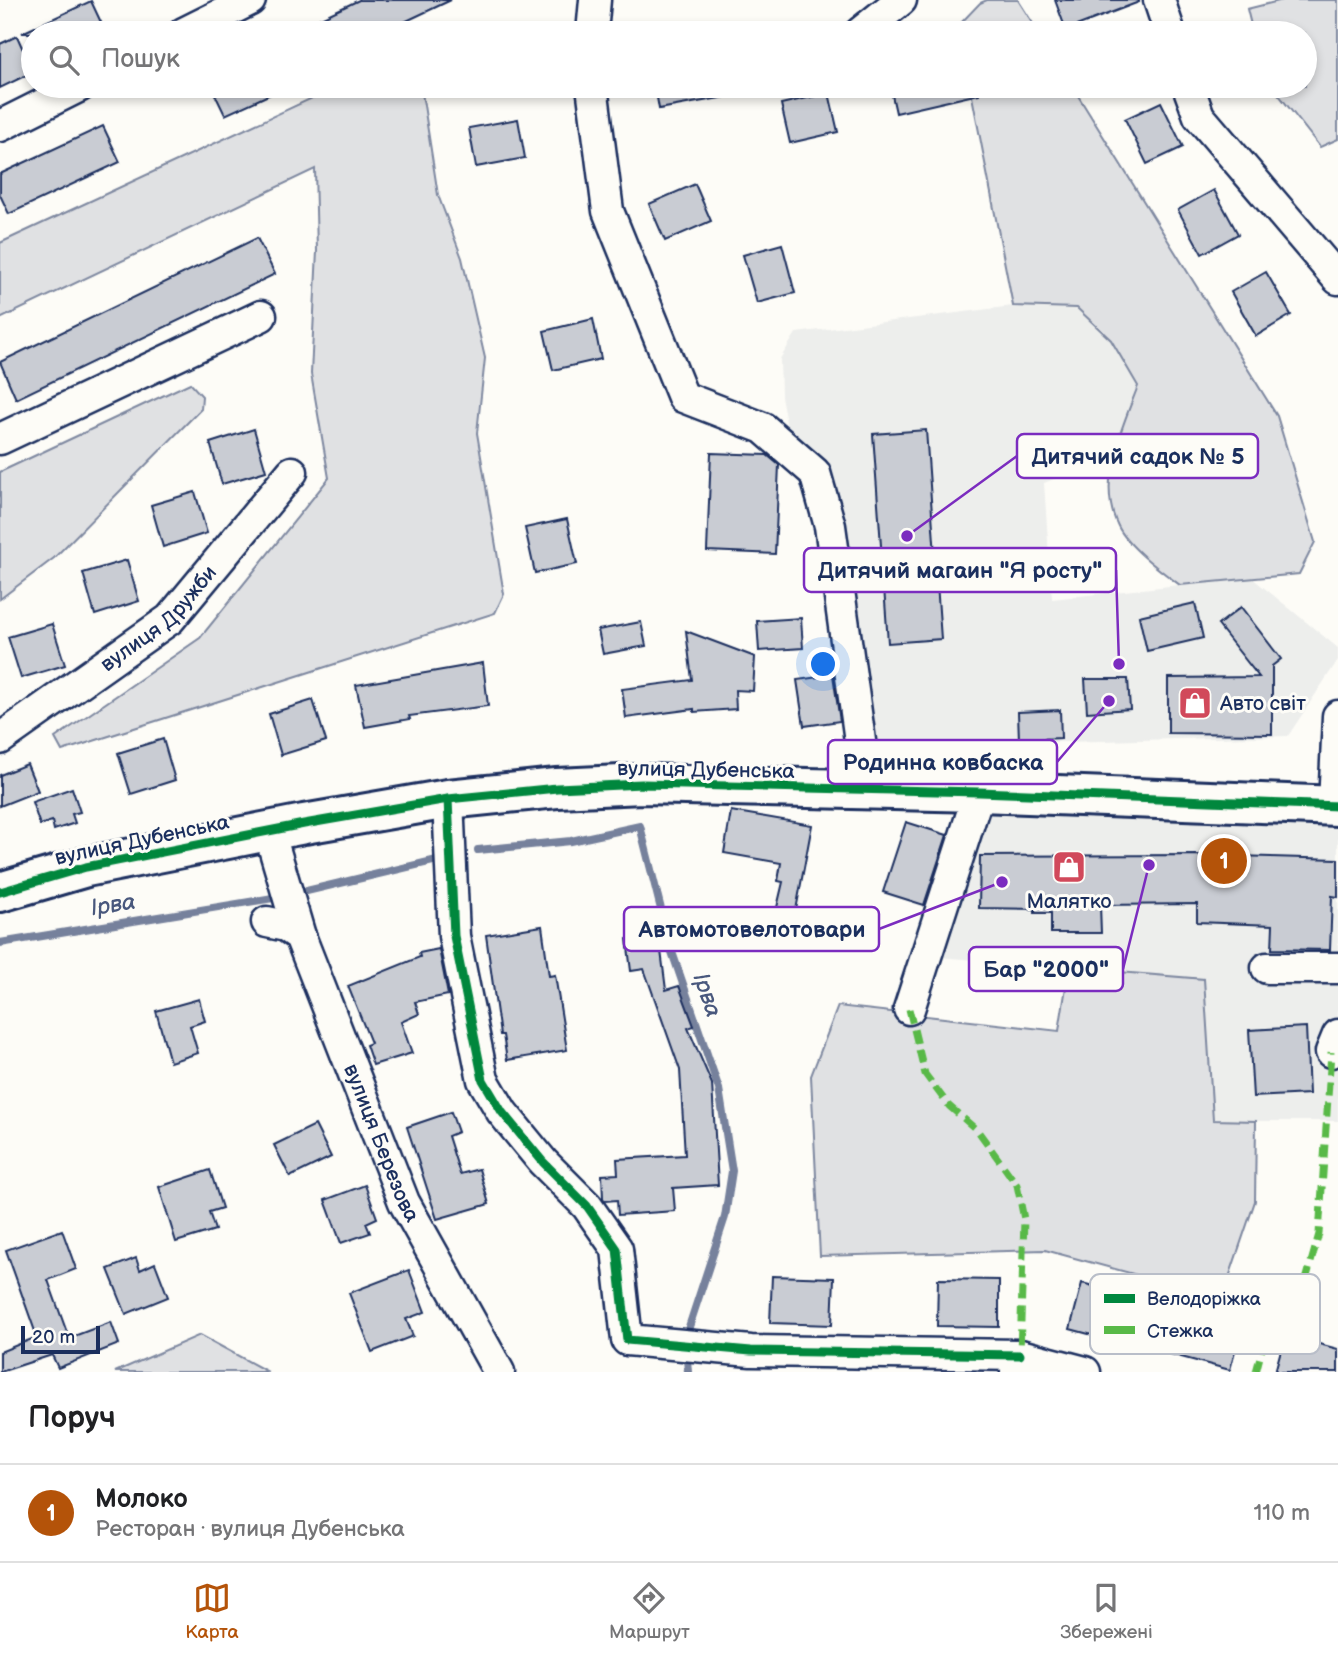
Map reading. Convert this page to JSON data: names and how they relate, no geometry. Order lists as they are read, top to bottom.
{
  "streets": {
    "main road": ["вулиця Дубенська"],
    "street": ["вулиця Дружби", "вулиця Березова"]
  },
  "crossings": [
    ["вулиця Дубенська", "вулиця Березова"]
  ],
  "water": ["Ірва"],
  "places": {
    "other": [
      "Дитячий садок № 5",
      "Дитячий магаин \"Я росту\"",
      "Родинна ковбаска",
      "Бар \"2000\"",
      "Автомотовелотовари"
    ],
    "shop": ["Авто світ", "Малятко"]
  },
  "legend": ["Велодоріжка", "Стежка"],
  "scale_bar": "20 m",
  "page": {
    "search": "Пошук",
    "pins": "1",
    "scale": "20 m",
    "heading": "Поруч",
    "list": [
      {
        "mark": "1",
        "name": "Молоко",
        "note": "Ресторан · вулиця Дубенська",
        "value": "110 m"
      }
    ],
    "nav": ["Карта", "Маршрут", "Збережені"]
  }
}
